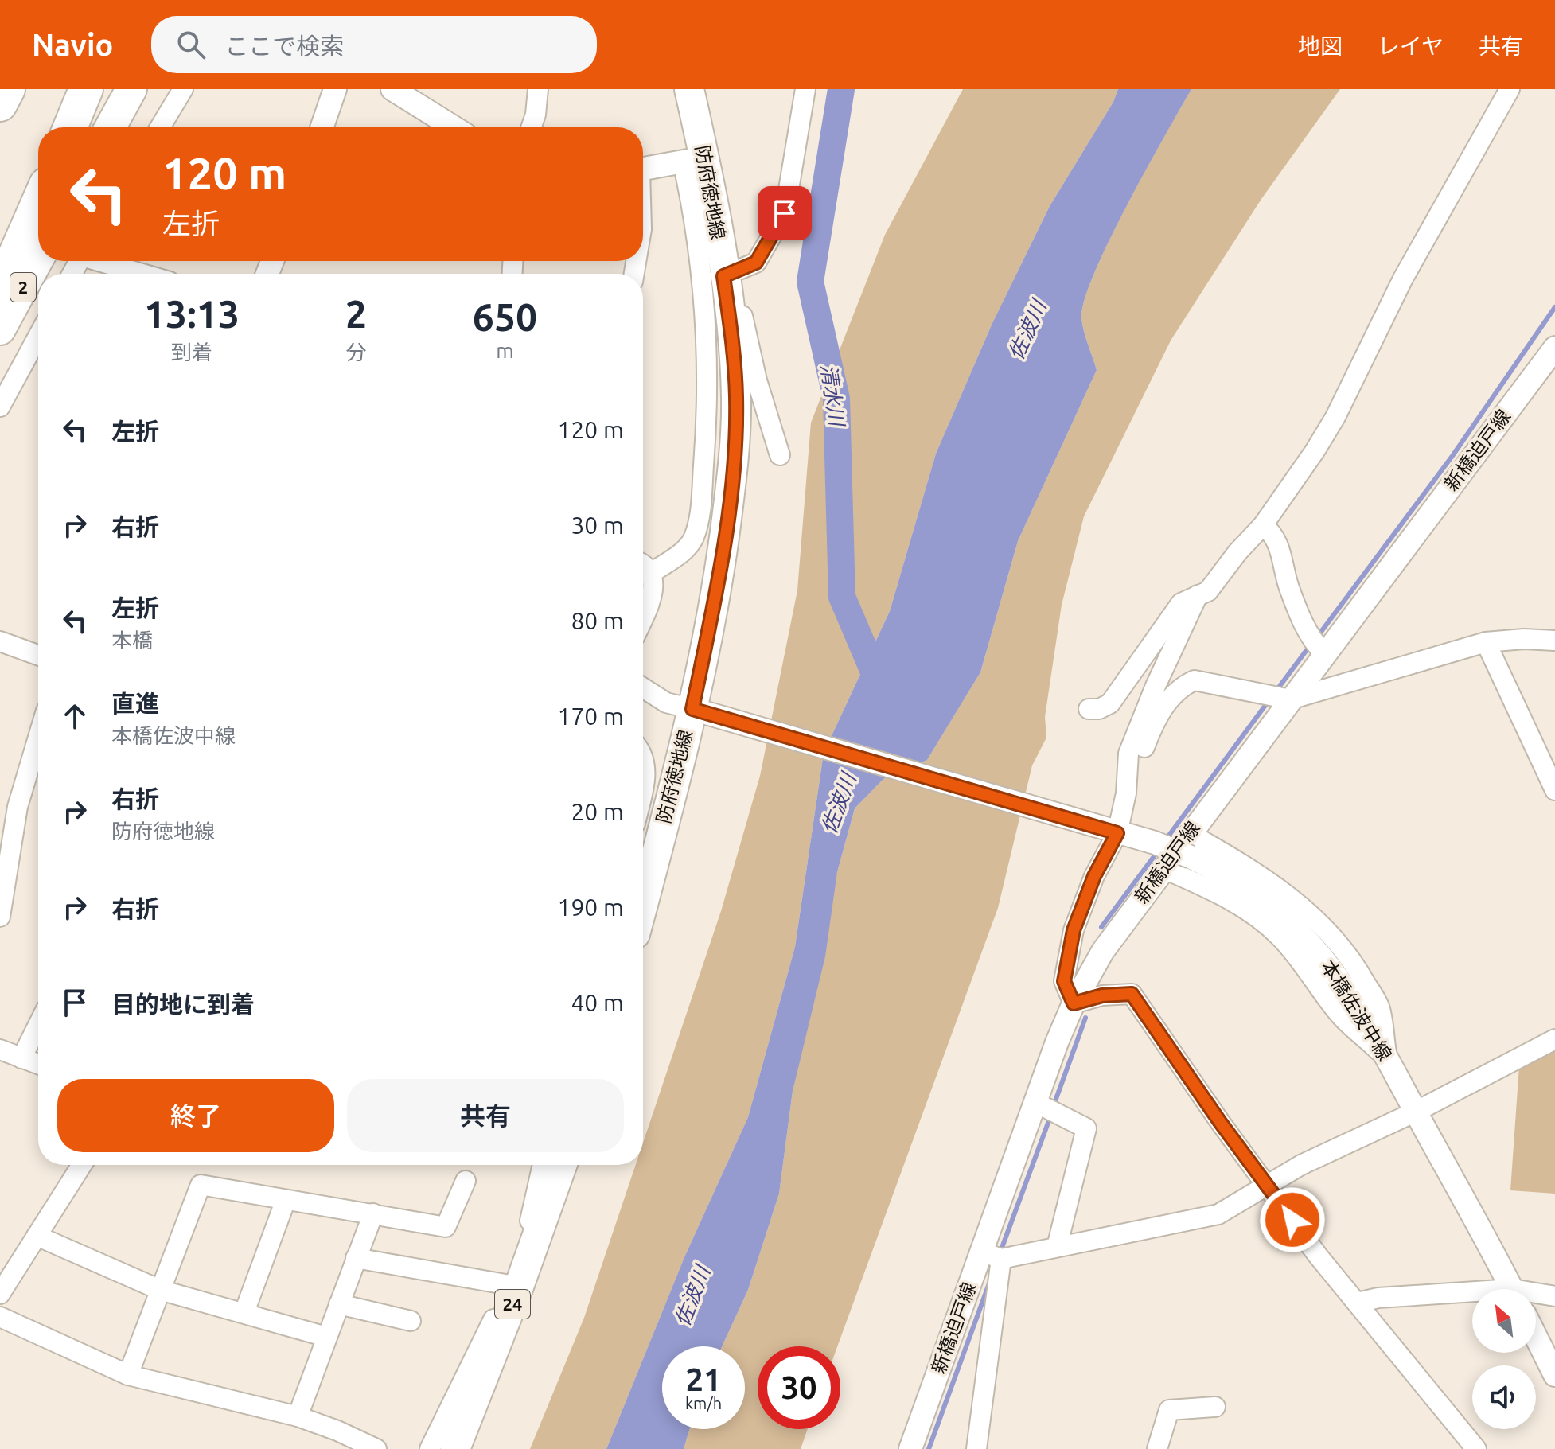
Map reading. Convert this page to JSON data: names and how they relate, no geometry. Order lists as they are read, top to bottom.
{
  "streets": {
    "highway": ["2"],
    "main road": ["防府徳地線", "24"],
    "street": ["新橋迫戸線", "本橋佐波中線"]
  },
  "crossings": [
    ["防府徳地線", "本橋佐波中線"]
  ],
  "water": ["佐波川", "清水川"],
  "north": "top left",
  "page": {
    "header": "Navio",
    "search": "ここで検索",
    "nav": ["地図", "レイヤ", "共有"],
    "turn": ["120 m", "左折"],
    "eta": [
      "13:13",
      "到着",
      "2",
      "分",
      "650",
      "m"
    ],
    "list": [
      {
        "name": "左折",
        "value": "120 m"
      },
      {
        "name": "右折",
        "value": "30 m"
      },
      {
        "name": "左折",
        "note": "本橋",
        "value": "80 m"
      },
      {
        "name": "直進",
        "note": "本橋佐波中線",
        "value": "170 m"
      },
      {
        "name": "右折",
        "note": "防府徳地線",
        "value": "20 m"
      },
      {
        "name": "右折",
        "value": "190 m"
      },
      {
        "name": "目的地に到着",
        "value": "40 m"
      }
    ],
    "buttons": ["終了", "共有"],
    "speed": "21 km/h",
    "limit": "30"
  }
}
